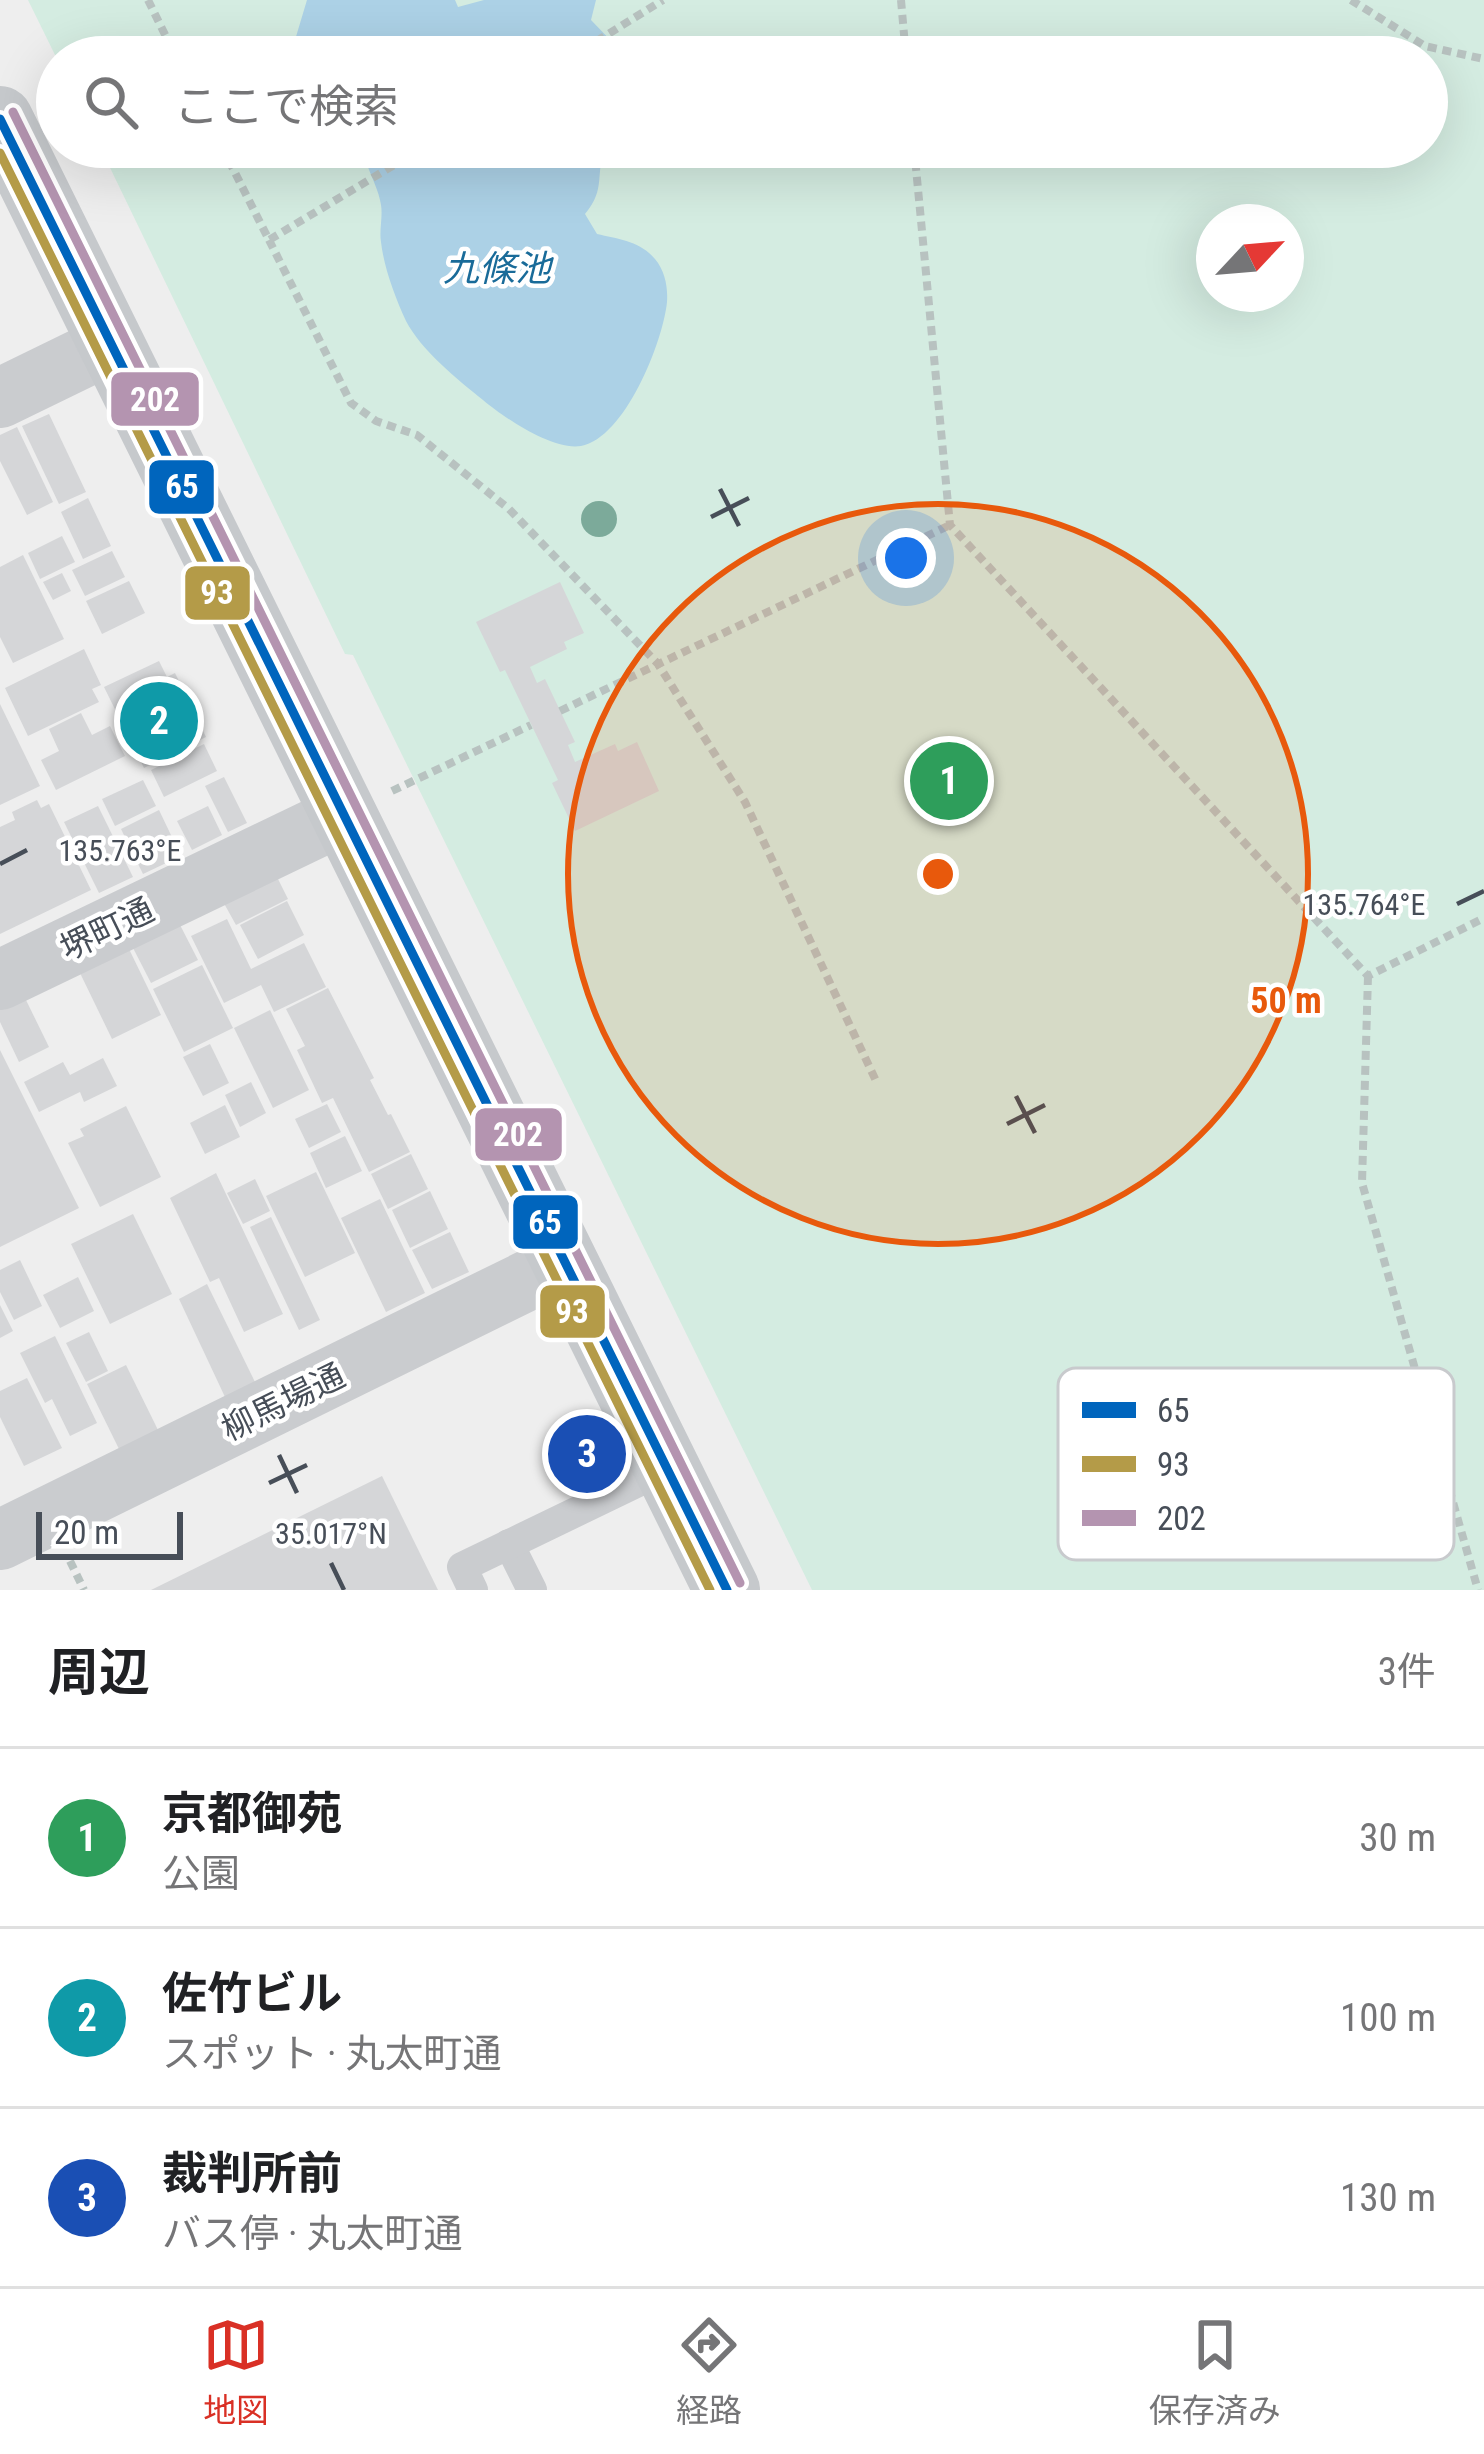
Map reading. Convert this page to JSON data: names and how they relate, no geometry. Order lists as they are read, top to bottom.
{
  "streets": {
    "street": ["堺町通", "柳馬場通"]
  },
  "water": ["九條池"],
  "lines": ["transit line 202", "transit line 65", "transit line 93"],
  "legend": ["65", "93", "202"],
  "scale_bar": "20 m",
  "north": "top right",
  "page": {
    "search": "ここで検索",
    "pins": ["2", "1", "3"],
    "scale": "20 m",
    "heading": ["周辺", "3件"],
    "list": [
      {
        "mark": "1",
        "name": "京都御苑",
        "note": "公園",
        "value": "30 m"
      },
      {
        "mark": "2",
        "name": "佐竹ビル",
        "note": "スポット · 丸太町通",
        "value": "100 m"
      },
      {
        "mark": "3",
        "name": "裁判所前",
        "note": "バス停 · 丸太町通",
        "value": "130 m"
      }
    ],
    "nav": ["地図", "経路", "保存済み"]
  },
  "coordinates": ["135.763°E", "135.764°E", "35.017°N"],
  "rings": ["50 m"]
}
